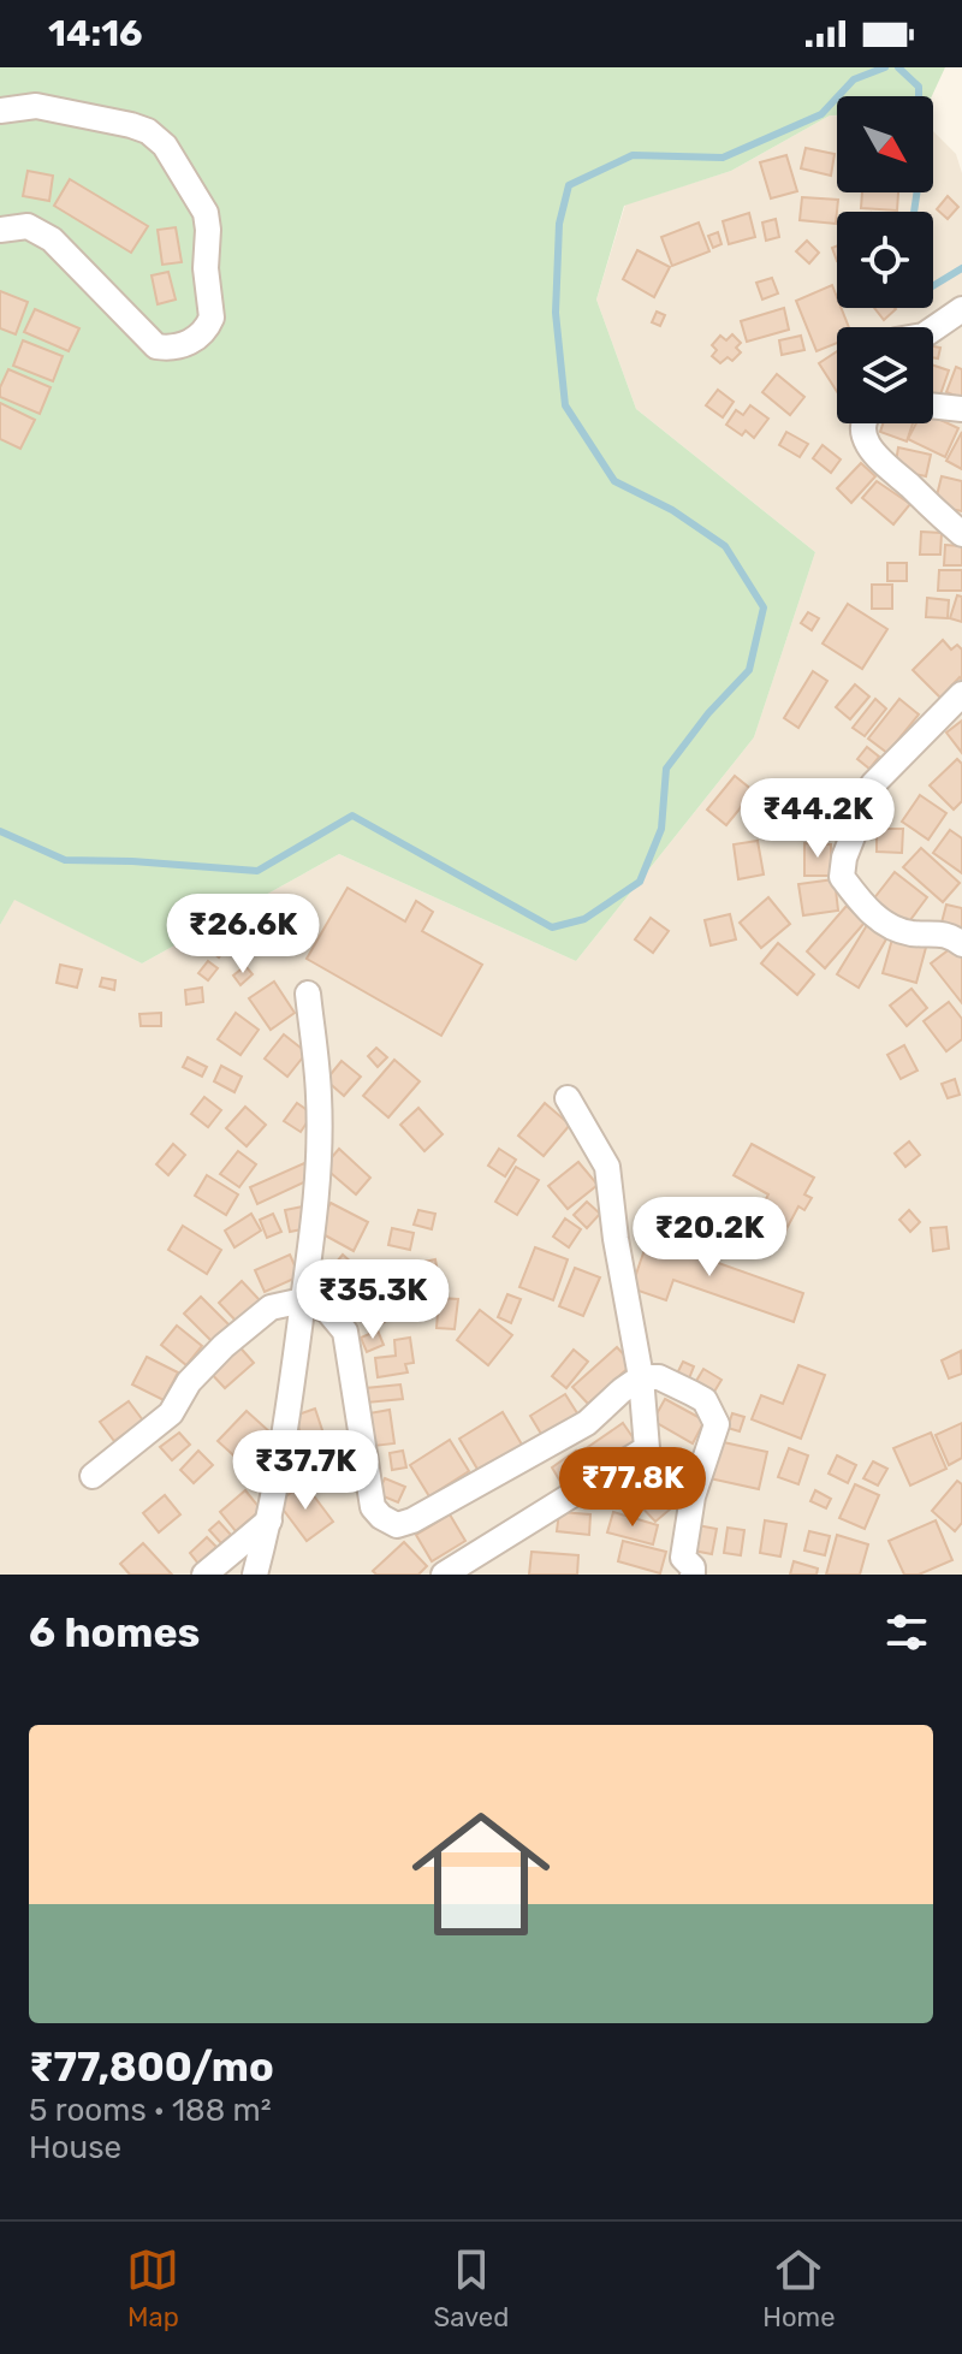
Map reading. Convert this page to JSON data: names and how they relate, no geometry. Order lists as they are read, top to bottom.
{
  "north": "bottom right",
  "page": {
    "status": "14:16",
    "price": [
      "₹44.2K",
      "₹26.6K",
      "₹20.2K",
      "₹35.3K",
      "₹37.7K",
      "₹77.8K"
    ],
    "heading": "6 homes",
    "list": [
      {
        "name": "₹77,800/mo",
        "note": "5 rooms · 188 m² · House"
      }
    ],
    "tabs": ["Map", "Saved", "Home"]
  }
}
